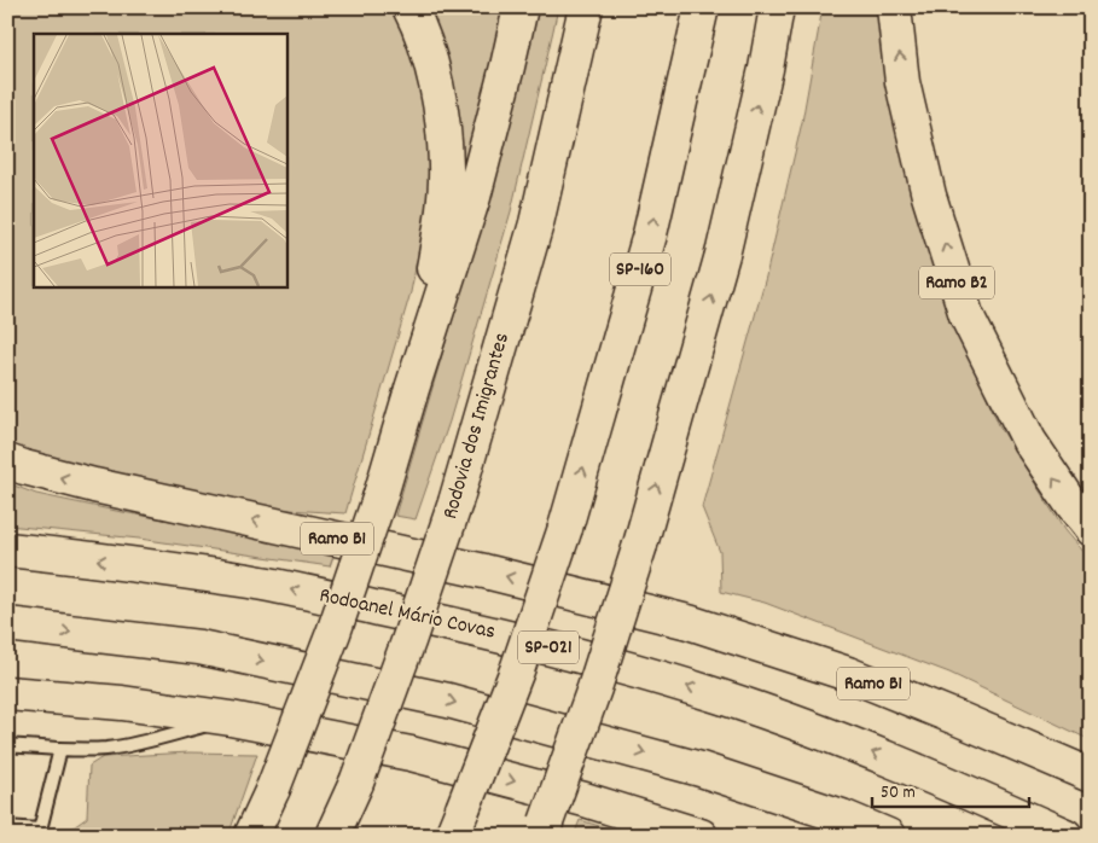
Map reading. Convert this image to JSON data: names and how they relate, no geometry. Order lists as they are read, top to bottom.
{
  "streets": {
    "highway": [
      "SP-160",
      "Ramo B2",
      "Rodovia dos Imigrantes",
      "Ramo B1",
      "Rodoanel Mário Covas",
      "SP-021"
    ]
  },
  "scale_bar": "50 m"
}
